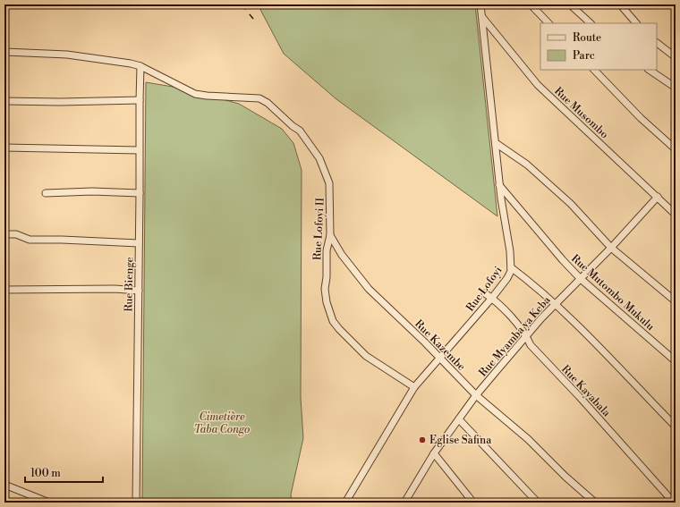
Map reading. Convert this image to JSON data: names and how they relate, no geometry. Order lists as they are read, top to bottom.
{
  "streets": {
    "street": [
      "Rue Musombo",
      "Rue Lofoyi II",
      "Rue Bienge",
      "Rue Lofoyi",
      "Rue Mutombo Mukulu",
      "Rue Myamba ya Keba",
      "Rue Kazembe",
      "Rue Kayabala"
    ]
  },
  "crossings": [
    ["Rue Musombo", "Rue Lofoyi"],
    ["Rue Musombo", "Rue Myamba ya Keba"],
    ["Rue Lofoyi II", "Rue Bienge"],
    ["Rue Lofoyi II", "Rue Lofoyi"],
    ["Rue Lofoyi II", "Rue Kazembe"],
    ["Rue Lofoyi", "Rue Mutombo Mukulu"],
    ["Rue Lofoyi", "Rue Kazembe"],
    ["Rue Lofoyi", "Rue Kayabala"],
    ["Rue Mutombo Mukulu", "Rue Myamba ya Keba"],
    ["Rue Myamba ya Keba", "Rue Kazembe"],
    ["Rue Myamba ya Keba", "Rue Kayabala"]
  ],
  "parks": ["Cimetière Taba Congo"],
  "places": ["Eglise Safina"],
  "legend": ["Route", "Parc"],
  "scale_bar": "100 m"
}
